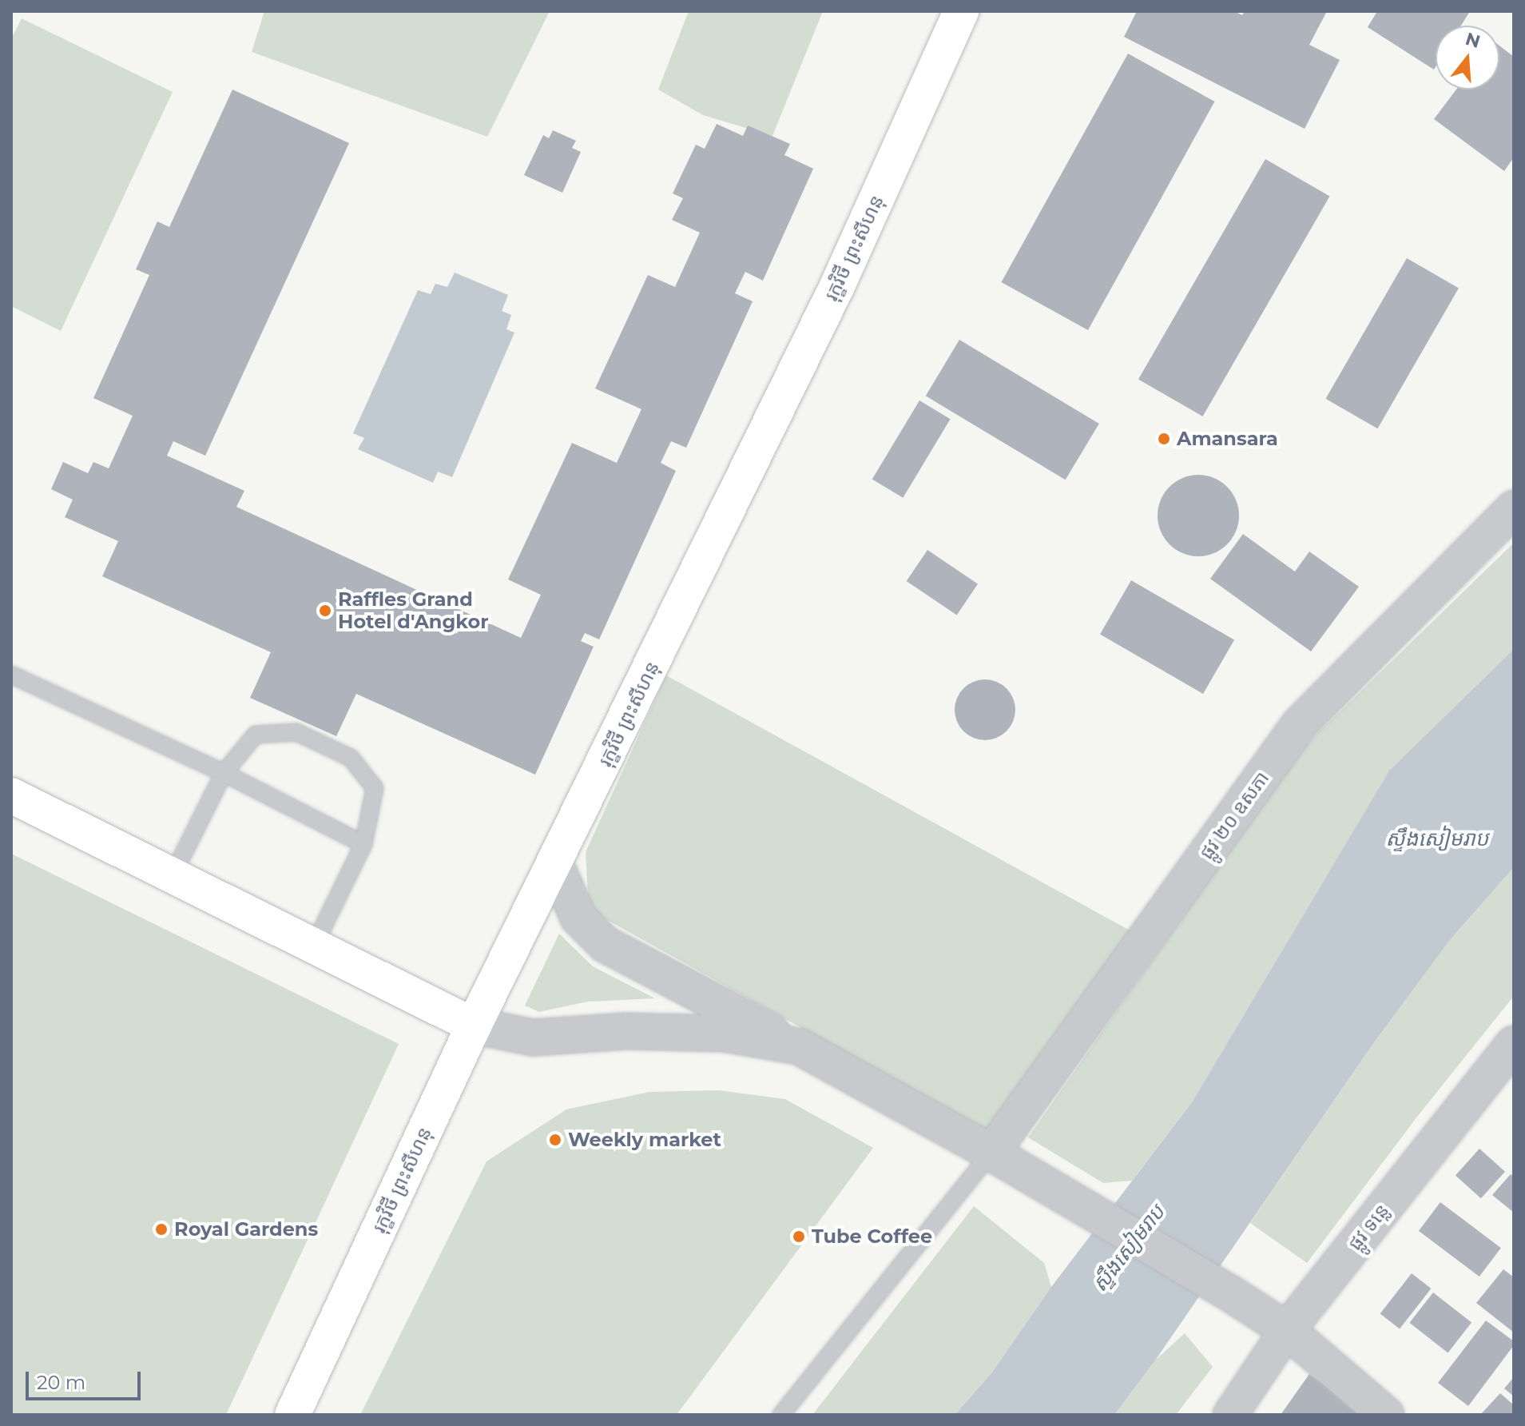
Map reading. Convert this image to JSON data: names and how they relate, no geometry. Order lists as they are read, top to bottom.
{
  "streets": {
    "main road": ["រុក្ខវិថី ព្រះសីហនុ"],
    "street": ["ផ្លូវ ២០ ឧសភា", "ផ្លូវ ទន្លេ"]
  },
  "water": ["ស្ទឹងសៀមរាប"],
  "places": [
    "Amansara",
    "Raffles Grand Hotel d'Angkor",
    "Weekly market",
    "Royal Gardens",
    "Tube Coffee"
  ],
  "scale_bar": "20 m",
  "north": "top"
}
